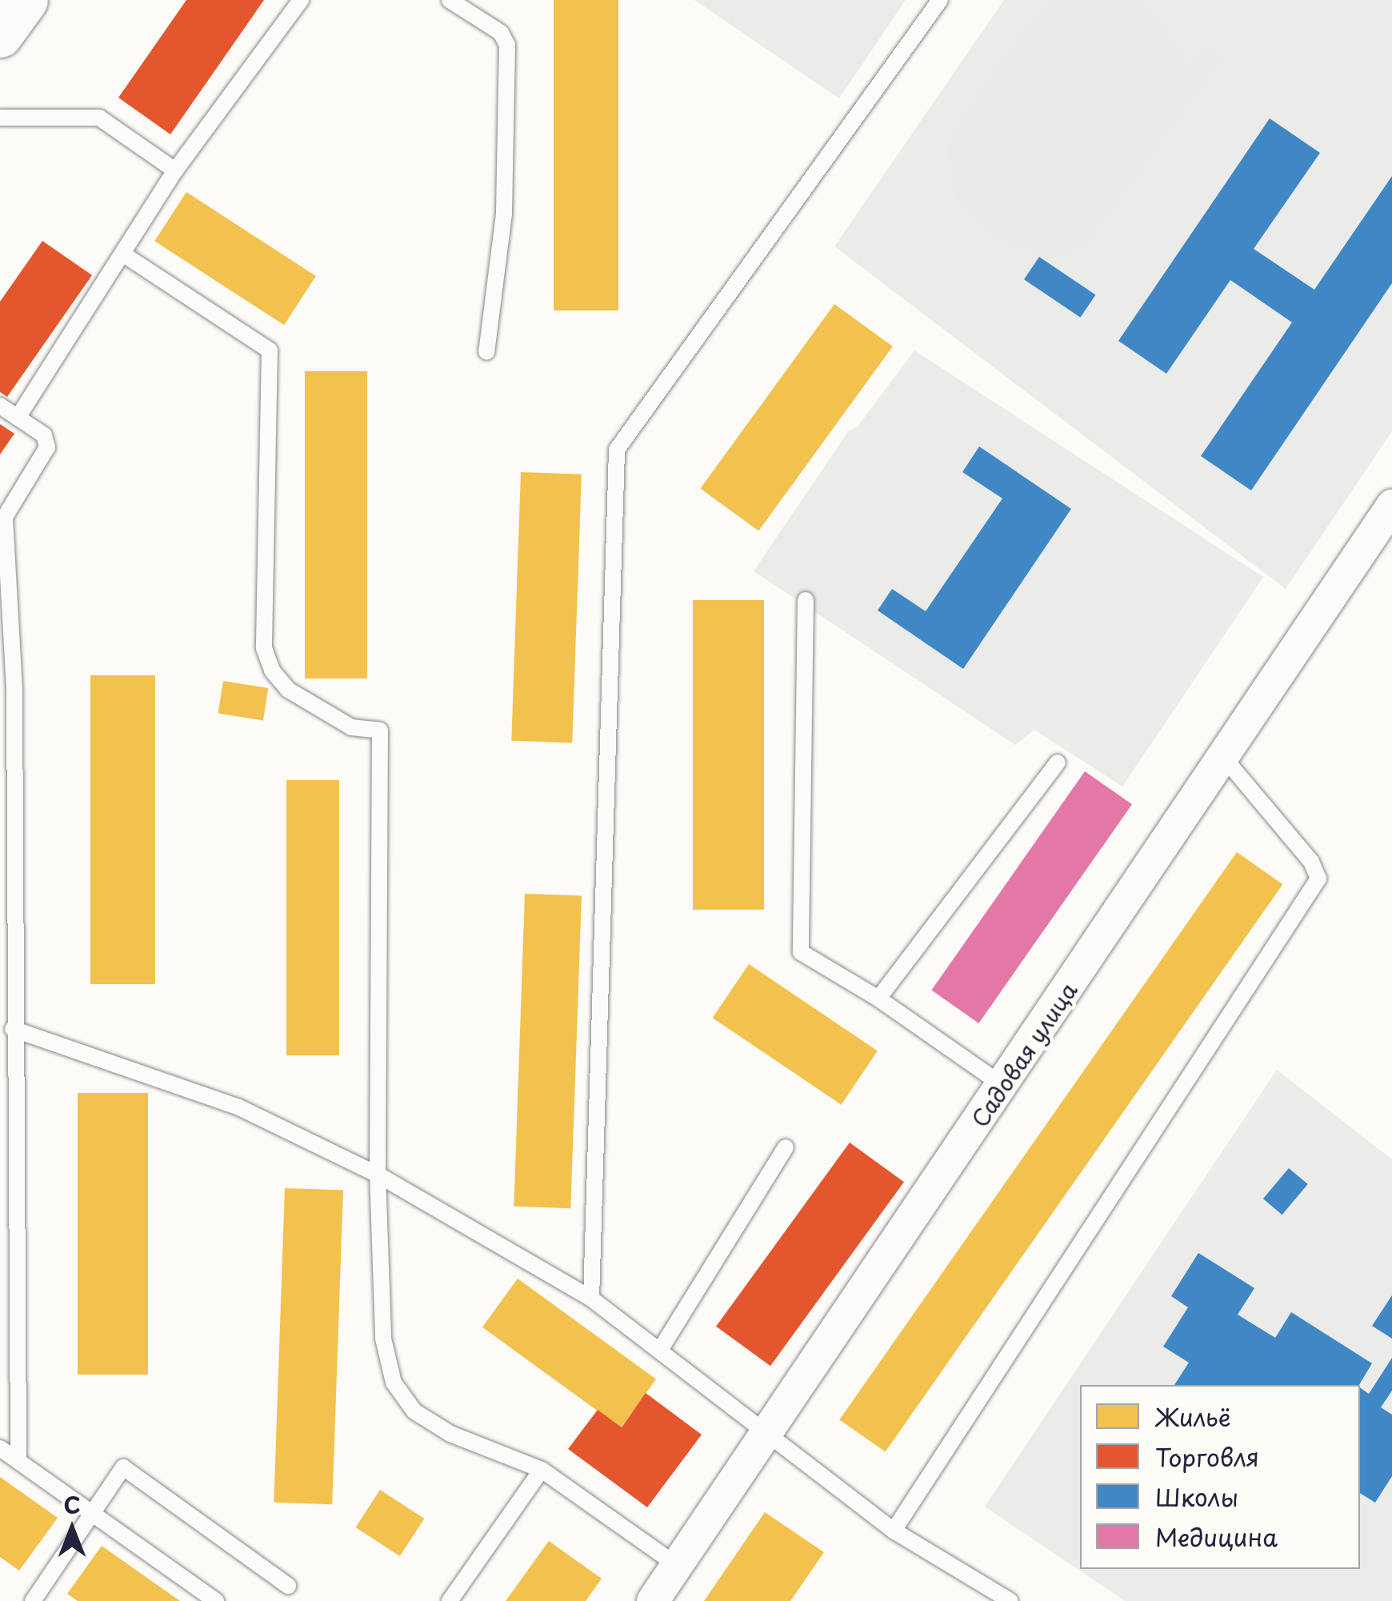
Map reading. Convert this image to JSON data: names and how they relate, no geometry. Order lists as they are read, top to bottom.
{
  "streets": {
    "street": ["Садовая улица"]
  },
  "legend": [
    "Жильё",
    "Торговля",
    "Школы",
    "Медицина"
  ],
  "north": "top"
}
